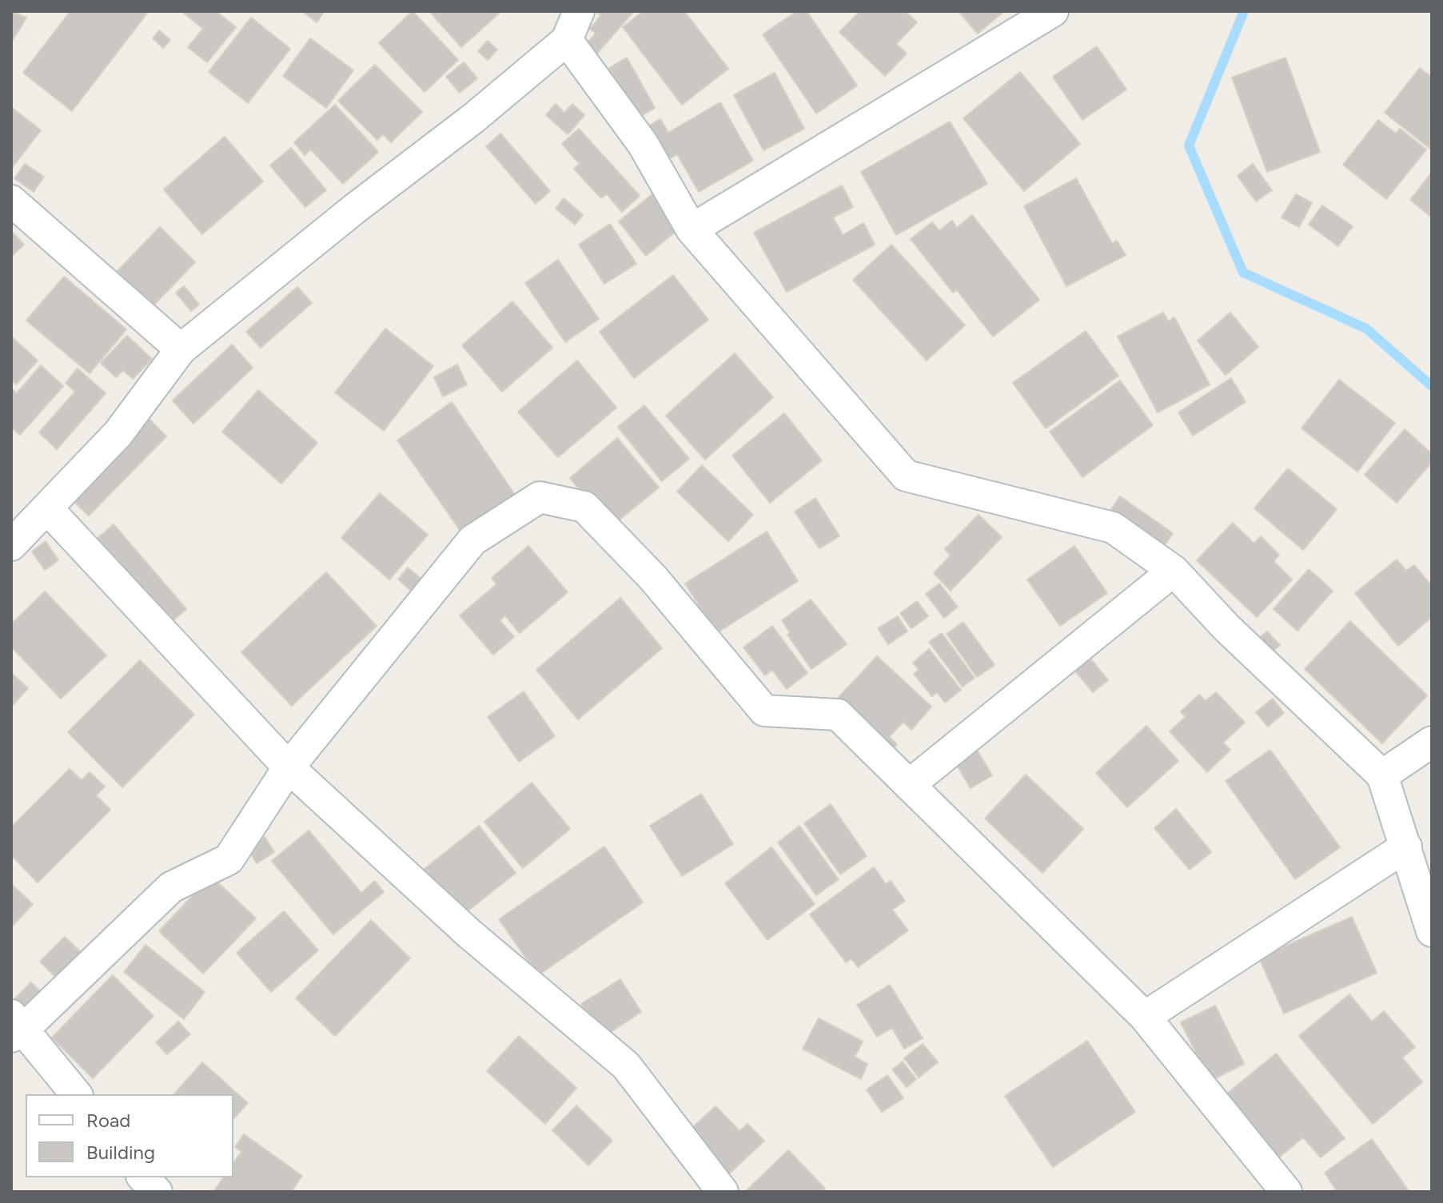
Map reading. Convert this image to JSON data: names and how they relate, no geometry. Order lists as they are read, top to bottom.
{
  "legend": ["Road", "Building"]
}
